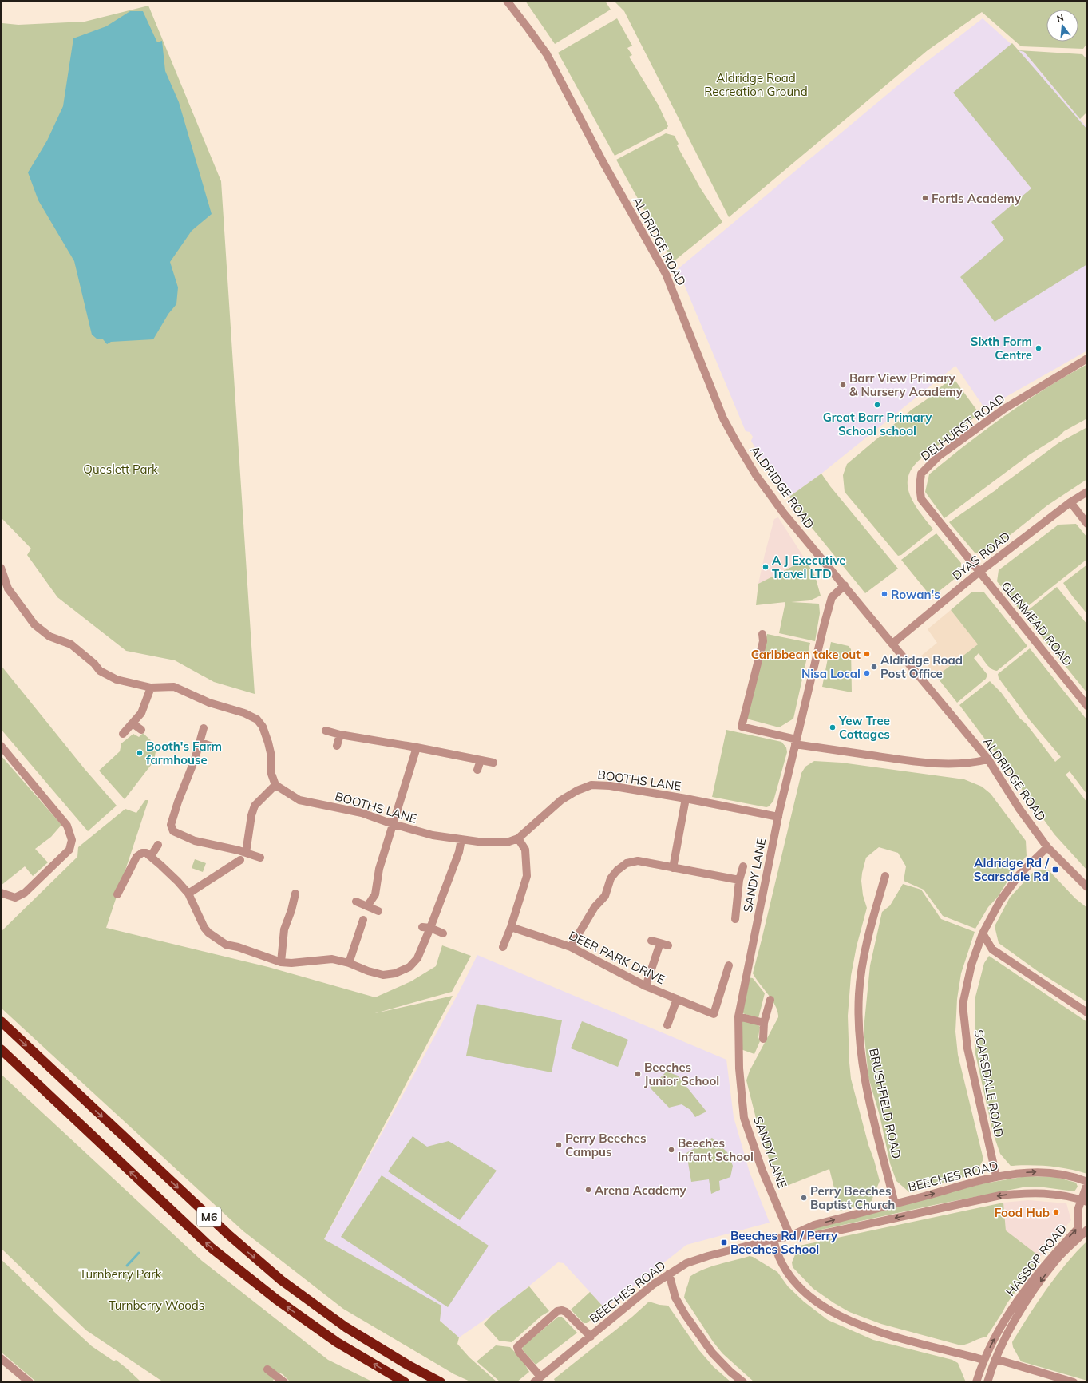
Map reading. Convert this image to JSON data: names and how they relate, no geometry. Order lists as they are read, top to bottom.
{
  "streets": {
    "highway": ["M6"],
    "street": [
      "ALDRIDGE ROAD",
      "DELHURST ROAD",
      "DYAS ROAD",
      "GLENMEAD ROAD",
      "BOOTHS LANE",
      "SANDY LANE",
      "DEER PARK DRIVE",
      "SCARSDALE ROAD",
      "BRUSHFIELD ROAD",
      "BEECHES ROAD",
      "HASSOP ROAD"
    ]
  },
  "crossings": [
    ["ALDRIDGE ROAD", "DYAS ROAD"],
    ["ALDRIDGE ROAD", "SANDY LANE"],
    ["ALDRIDGE ROAD", "SCARSDALE ROAD"],
    ["DELHURST ROAD", "DYAS ROAD"],
    ["DELHURST ROAD", "GLENMEAD ROAD"],
    ["DYAS ROAD", "GLENMEAD ROAD"],
    ["BOOTHS LANE", "SANDY LANE"],
    ["SANDY LANE", "BEECHES ROAD"],
    ["SCARSDALE ROAD", "BEECHES ROAD"],
    ["BRUSHFIELD ROAD", "BEECHES ROAD"],
    ["BEECHES ROAD", "HASSOP ROAD"]
  ],
  "parks": [
    "Aldridge Road Recreation Ground",
    "Queslett Park",
    "Turnberry Park",
    "Turnberry Woods"
  ],
  "places": {
    "other": [
      "Fortis Academy",
      "Sixth Form Centre",
      "Barr View Primary & Nursery Academy",
      "Great Barr Primary School school",
      "A J Executive Travel LTD",
      "Rowan's",
      "Caribbean take out",
      "Aldridge Road Post Office",
      "Nisa Local",
      "Yew Tree Cottages",
      "Booth's Farm farmhouse",
      "Beeches Junior School",
      "Perry Beeches Campus",
      "Beeches Infant School",
      "Arena Academy",
      "Perry Beeches Baptist Church",
      "Food Hub"
    ],
    "transit": ["Aldridge Rd / Scarsdale Rd", "Beeches Rd / Perry Beeches School"]
  },
  "north": "top"
}
